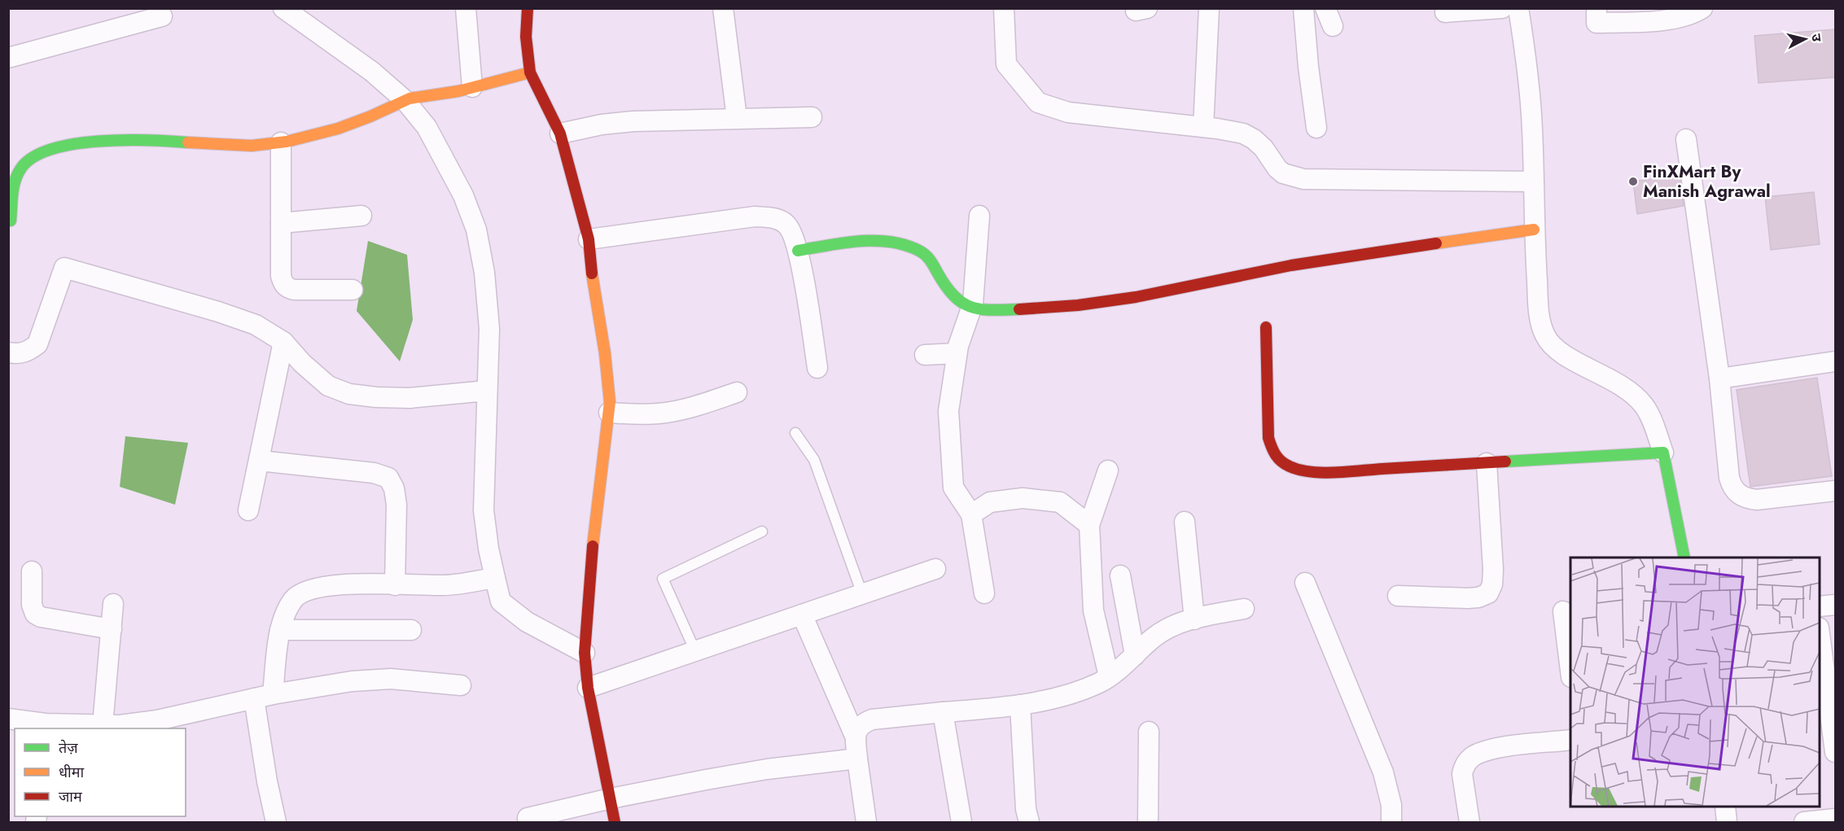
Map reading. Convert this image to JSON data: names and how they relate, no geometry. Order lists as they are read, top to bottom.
{
  "places": ["FinXMart By Manish Agrawal"],
  "legend": ["तेज़", "धीमा", "जाम"],
  "north": "right"
}
